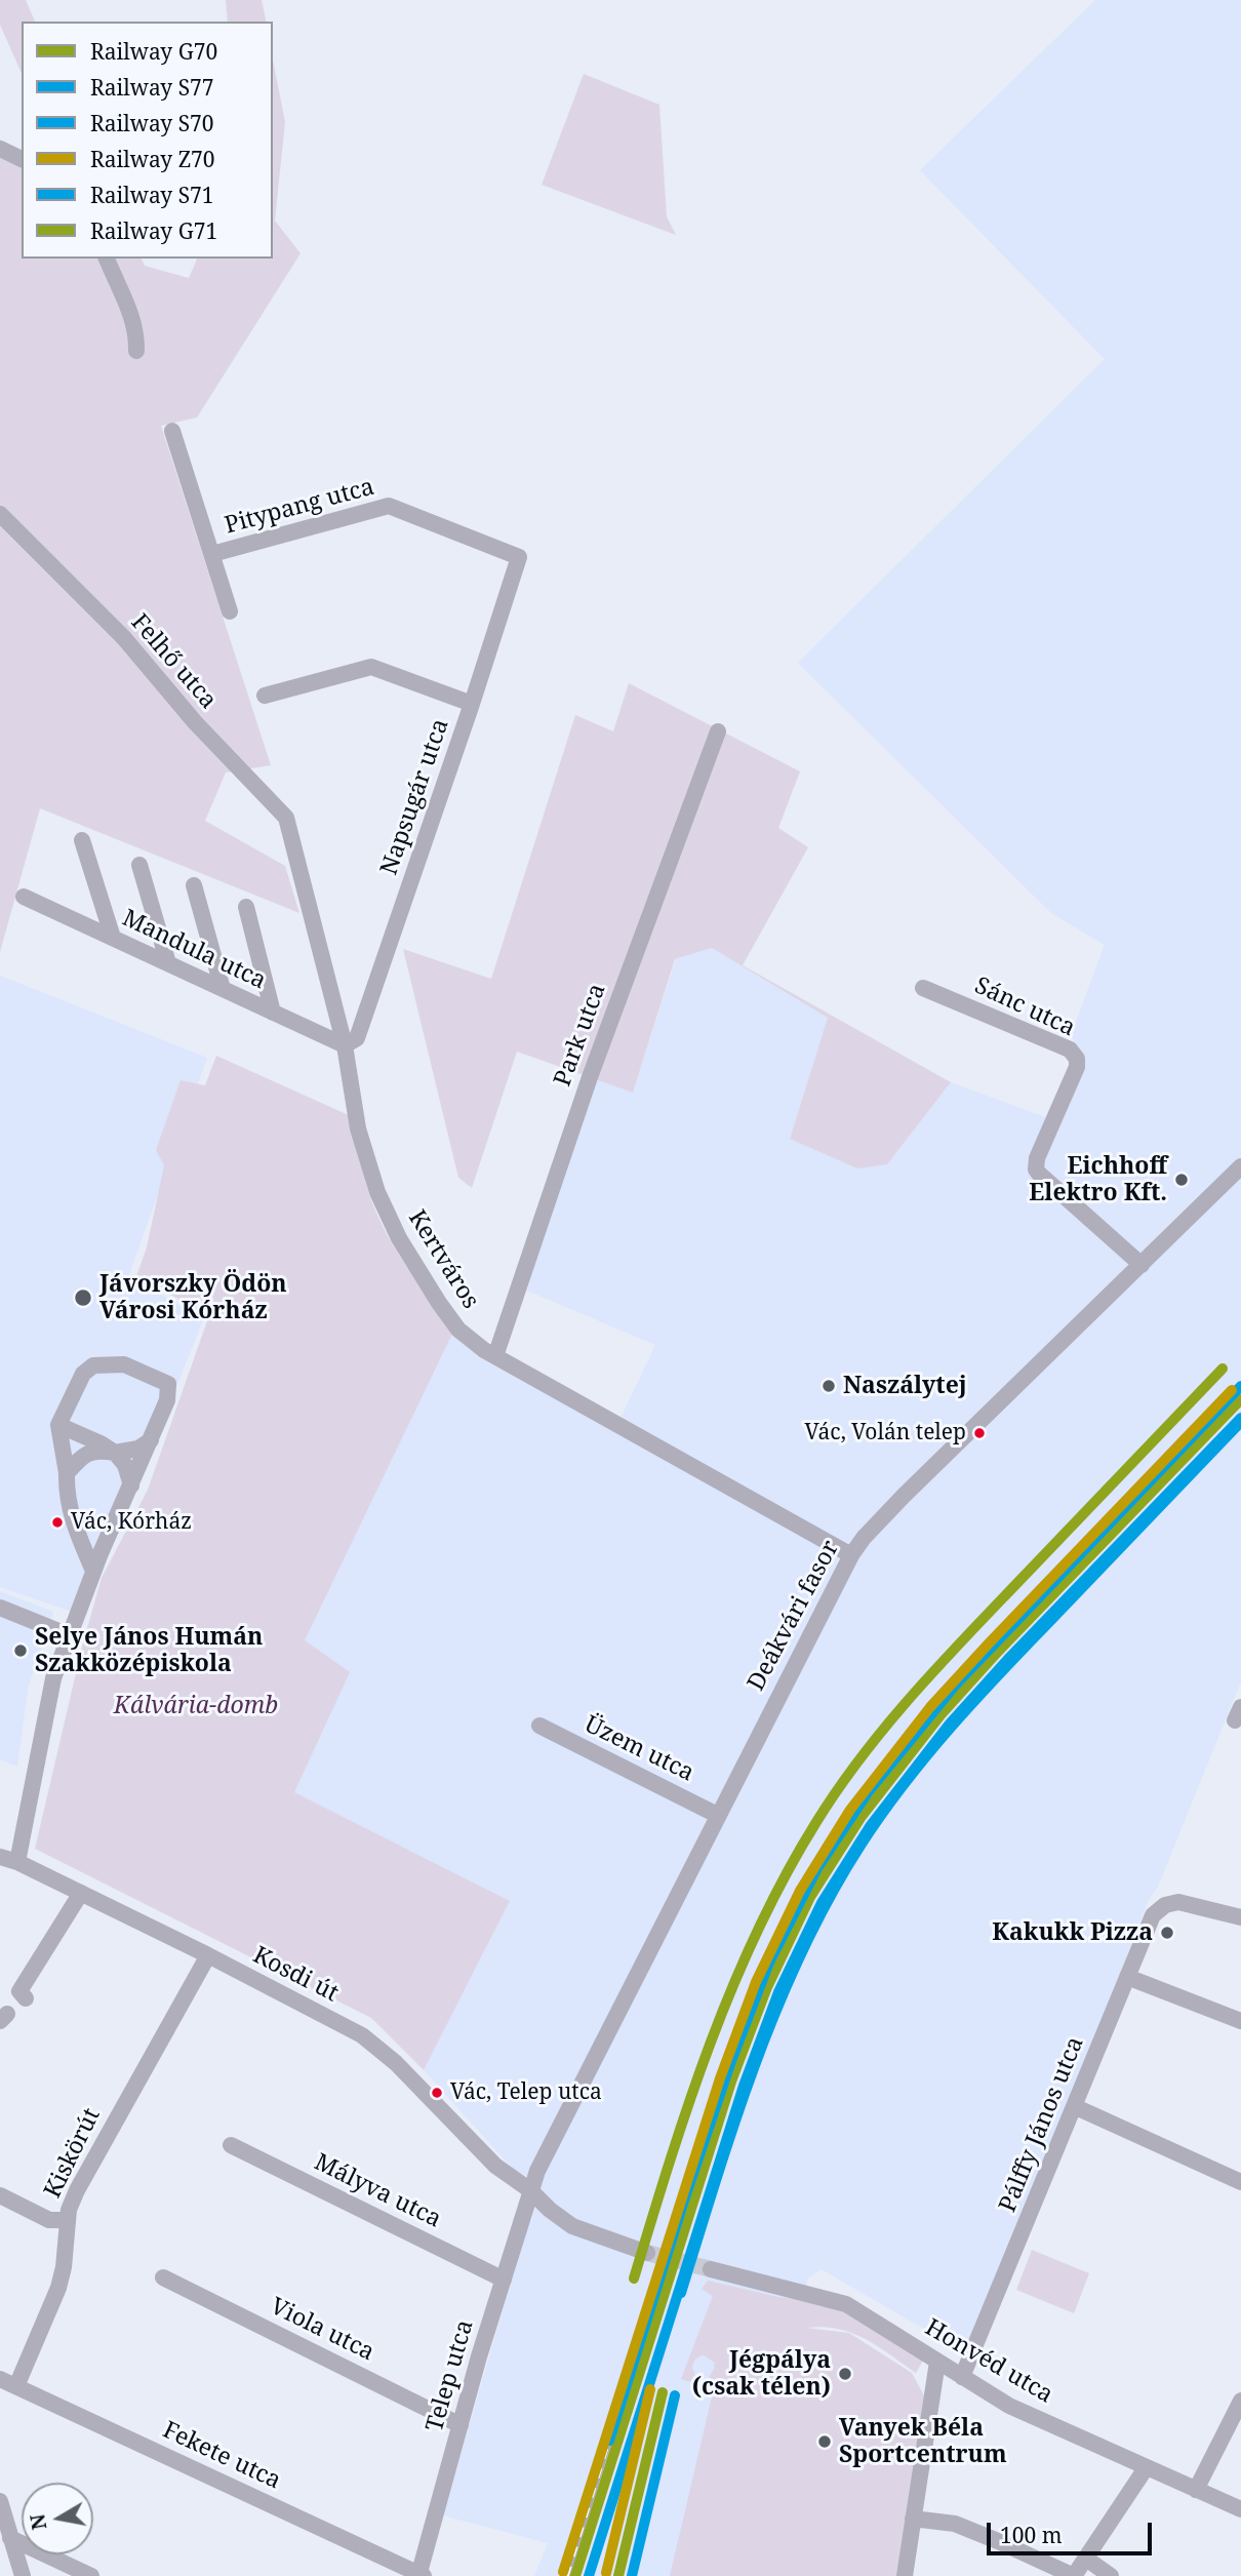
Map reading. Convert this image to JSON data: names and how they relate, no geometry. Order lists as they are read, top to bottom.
{
  "streets": {
    "street": [
      "Pitypang utca",
      "Felhő utca",
      "Napsugár utca",
      "Mandula utca",
      "Sánc utca",
      "Park utca",
      "Kertváros",
      "Deákvári fasor",
      "Üzem utca",
      "Kosdi út",
      "Pálffy János utca",
      "Kiskörút",
      "Mályva utca",
      "Viola utca",
      "Honvéd utca",
      "Telep utca",
      "Fekete utca"
    ]
  },
  "crossings": [
    ["Pitypang utca", "Napsugár utca"],
    ["Felhő utca", "Kertváros"],
    ["Napsugár utca", "Mandula utca"],
    ["Napsugár utca", "Kertváros"],
    ["Mandula utca", "Kertváros"],
    ["Sánc utca", "Deákvári fasor"],
    ["Park utca", "Kertváros"],
    ["Kertváros", "Deákvári fasor"],
    ["Deákvári fasor", "Üzem utca"],
    ["Deákvári fasor", "Kosdi út"],
    ["Deákvári fasor", "Telep utca"],
    ["Kosdi út", "Kiskörút"],
    ["Kosdi út", "Telep utca"],
    ["Pálffy János utca", "Honvéd utca"],
    ["Kiskörút", "Fekete utca"],
    ["Mályva utca", "Telep utca"],
    ["Viola utca", "Telep utca"],
    ["Telep utca", "Fekete utca"]
  ],
  "parks": ["Kálvária-domb"],
  "places": [
    "Eichhoff Elektro Kft.",
    "Jávorszky Ödön Városi Kórház",
    "Naszálytej",
    "Vác, Volán telep",
    "Vác, Kórház",
    "Selye János Humán Szakközépiskola",
    "Kakukk Pizza",
    "Vác, Telep utca",
    "Jégpálya (csak télen)",
    "Vanyek Béla Sportcentrum"
  ],
  "lines": [
    "rail line G71",
    "rail line S77",
    "rail line Z70",
    "rail line G70",
    "rail line S70",
    "rail line S71"
  ],
  "legend": [
    "Railway G70",
    "Railway S77",
    "Railway S70",
    "Railway Z70",
    "Railway S71",
    "Railway G71"
  ],
  "scale_bar": "100 m",
  "north": "left"
}
